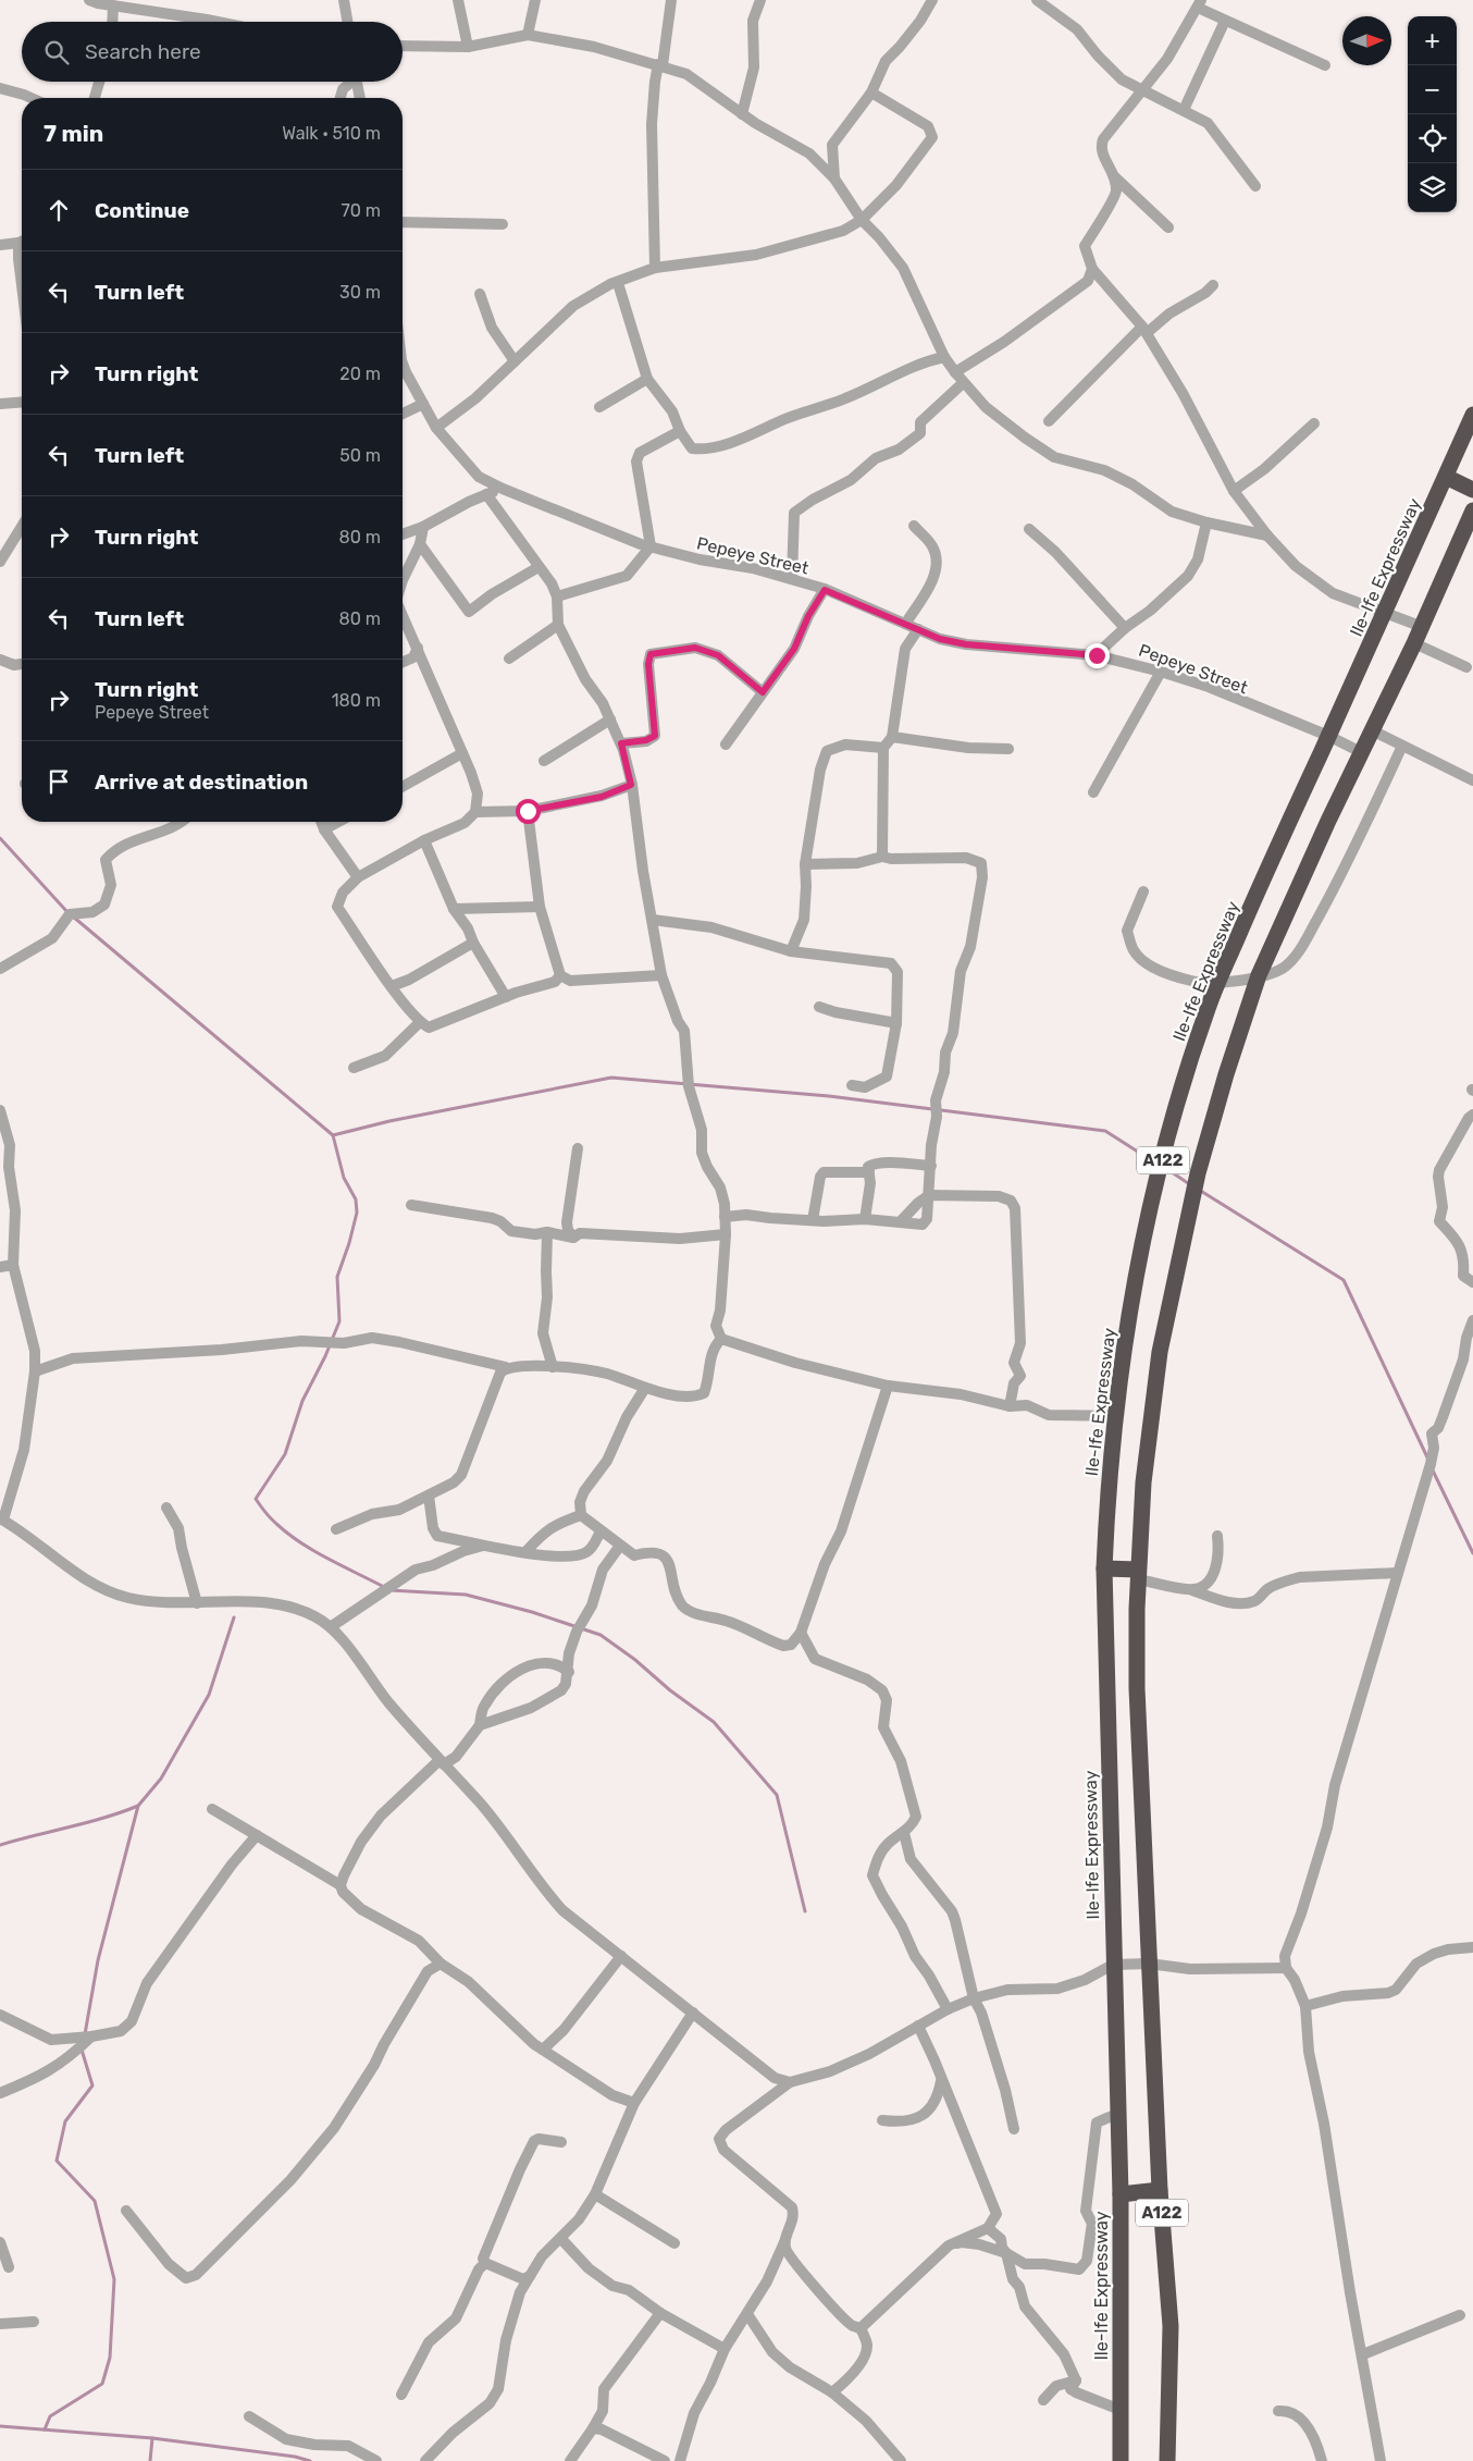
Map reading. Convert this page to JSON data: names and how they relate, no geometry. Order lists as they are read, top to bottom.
{
  "streets": {
    "highway": ["Ile-Ife Expressway", "A122"],
    "street": ["Pepeye Street"]
  },
  "crossings": [
    ["Pepeye Street", "Ile-Ife Expressway"],
    ["Pepeye Street", "A122"]
  ],
  "north": "right",
  "page": {
    "map_buttons": ["+", "−"],
    "search": "Search here",
    "heading": ["7 min", "Walk · 510 m"],
    "list": [
      ["Continue", "70 m"],
      ["Turn left", "30 m"],
      ["Turn right", "20 m"],
      ["Turn left", "50 m"],
      ["Turn right", "80 m"],
      ["Turn left", "80 m"],
      ["Turn right", "Pepeye Street", "180 m"],
      "Arrive at destination"
    ]
  }
}
